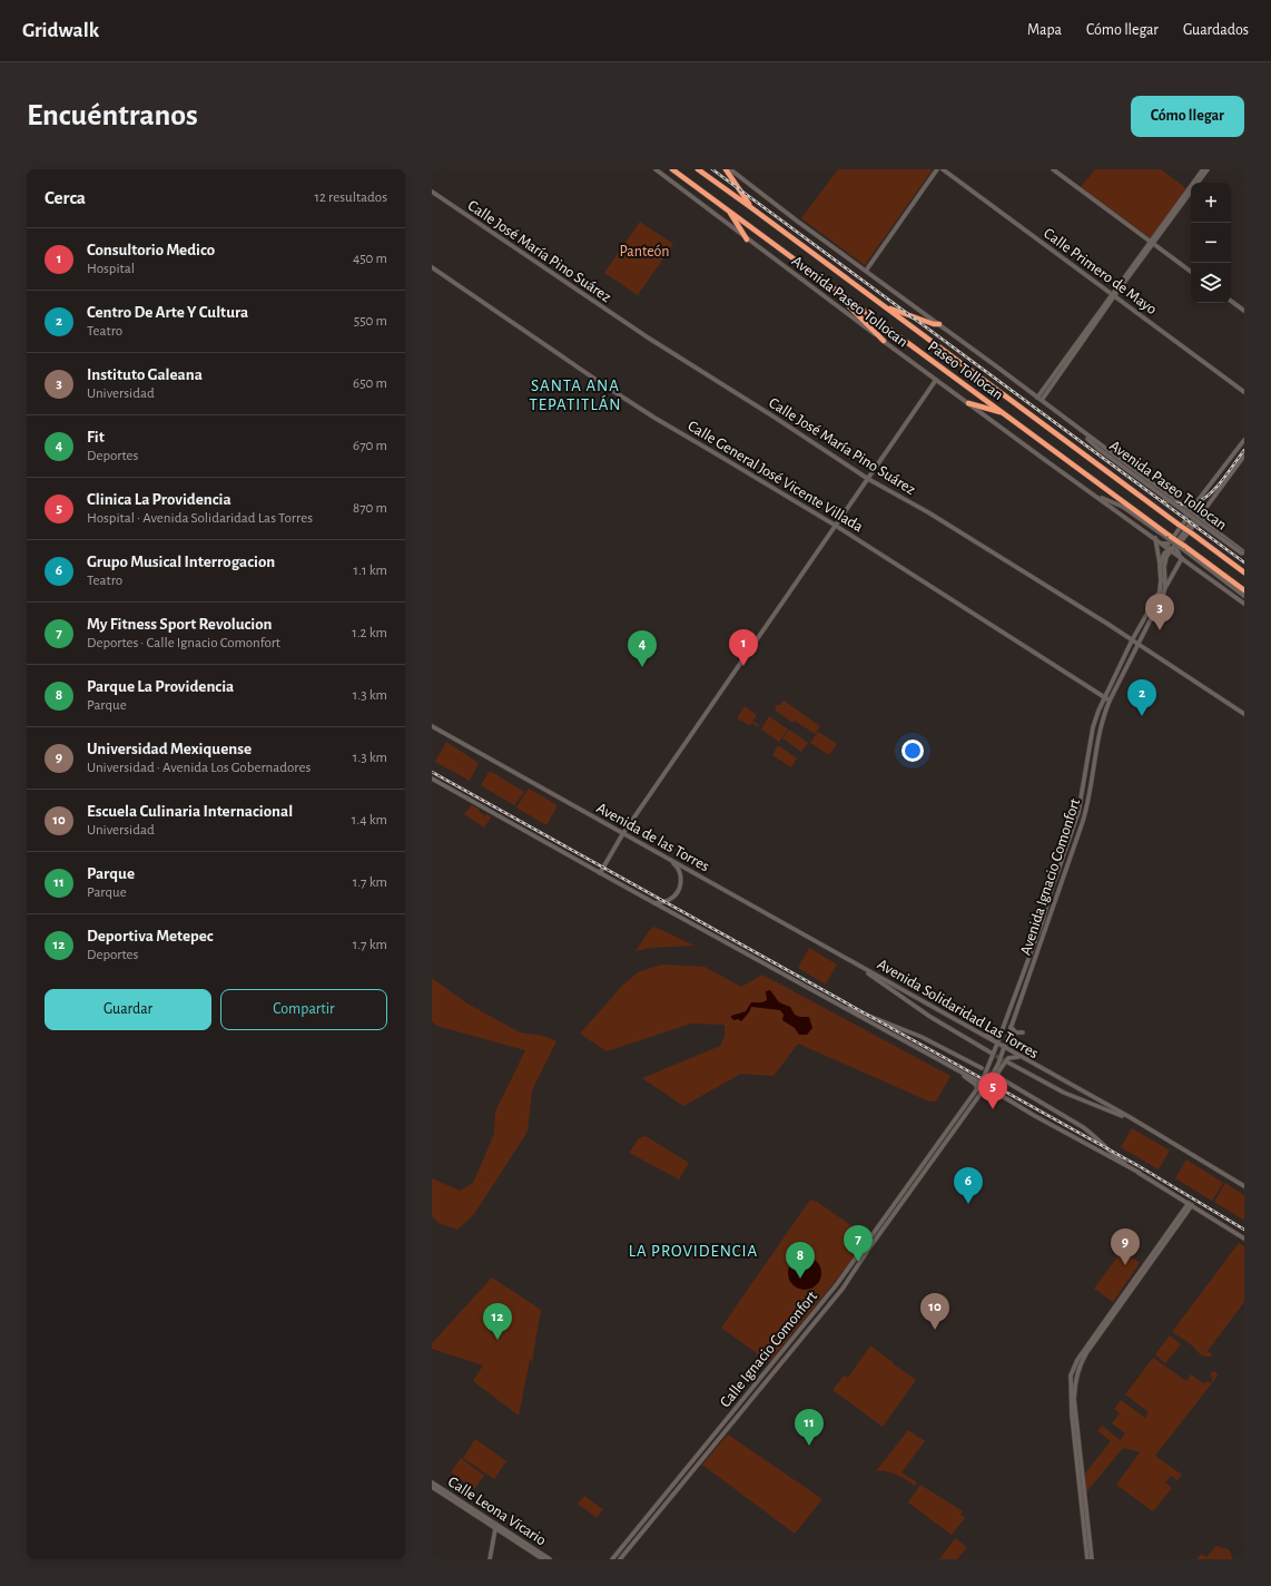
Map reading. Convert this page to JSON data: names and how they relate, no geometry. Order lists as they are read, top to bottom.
{
  "streets": {
    "highway": ["Paseo Tollocan"],
    "main road": [
      "Calle José María Pino Suárez",
      "Calle Primero de Mayo",
      "Avenida Paseo Tollocan",
      "Calle General José Vicente Villada",
      "Avenida de las Torres",
      "Avenida Ignacio Comonfort",
      "Avenida Solidaridad Las Torres",
      "Calle Ignacio Comonfort",
      "Calle Leona Vicario"
    ]
  },
  "crossings": [
    ["Calle José María Pino Suárez", "Avenida Ignacio Comonfort"],
    ["Avenida Paseo Tollocan", "Paseo Tollocan"],
    ["Avenida Paseo Tollocan", "Avenida Ignacio Comonfort"],
    ["Calle General José Vicente Villada", "Avenida Ignacio Comonfort"],
    ["Avenida de las Torres", "Avenida Solidaridad Las Torres"],
    ["Avenida Ignacio Comonfort", "Avenida Solidaridad Las Torres"],
    ["Avenida Ignacio Comonfort", "Calle Ignacio Comonfort"]
  ],
  "districts": ["SANTA ANA TEPATITLÁN", "LA PROVIDENCIA"],
  "parks": ["Panteón"],
  "page": {
    "header": "Gridwalk",
    "nav": ["Mapa", "Cómo llegar", "Guardados"],
    "buttons": [
      "Cómo llegar",
      ["Guardar", "Compartir"]
    ],
    "title": "Encuéntranos",
    "heading": ["Cerca", "12 resultados"],
    "map_buttons": ["+", "−"],
    "list": [
      {
        "mark": "1",
        "name": "Consultorio Medico",
        "note": "Hospital",
        "value": "450 m"
      },
      {
        "mark": "2",
        "name": "Centro De Arte Y Cultura",
        "note": "Teatro",
        "value": "550 m"
      },
      {
        "mark": "3",
        "name": "Instituto Galeana",
        "note": "Universidad",
        "value": "650 m"
      },
      {
        "mark": "4",
        "name": "Fit",
        "note": "Deportes",
        "value": "670 m"
      },
      {
        "mark": "5",
        "name": "Clinica La Providencia",
        "note": "Hospital · Avenida Solidaridad Las Torres",
        "value": "870 m"
      },
      {
        "mark": "6",
        "name": "Grupo Musical Interrogacion",
        "note": "Teatro",
        "value": "1.1 km"
      },
      {
        "mark": "7",
        "name": "My Fitness Sport Revolucion",
        "note": "Deportes · Calle Ignacio Comonfort",
        "value": "1.2 km"
      },
      {
        "mark": "8",
        "name": "Parque La Providencia",
        "note": "Parque",
        "value": "1.3 km"
      },
      {
        "mark": "9",
        "name": "Universidad Mexiquense",
        "note": "Universidad · Avenida Los Gobernadores",
        "value": "1.3 km"
      },
      {
        "mark": "10",
        "name": "Escuela Culinaria Internacional",
        "note": "Universidad",
        "value": "1.4 km"
      },
      {
        "mark": "11",
        "name": "Parque",
        "note": "Parque",
        "value": "1.7 km"
      },
      {
        "mark": "12",
        "name": "Deportiva Metepec",
        "note": "Deportes",
        "value": "1.7 km"
      }
    ],
    "pins": [
      "3",
      "1",
      "4",
      "2",
      "5",
      "6",
      "7",
      "9",
      "8",
      "10",
      "12",
      "11"
    ]
  }
}
